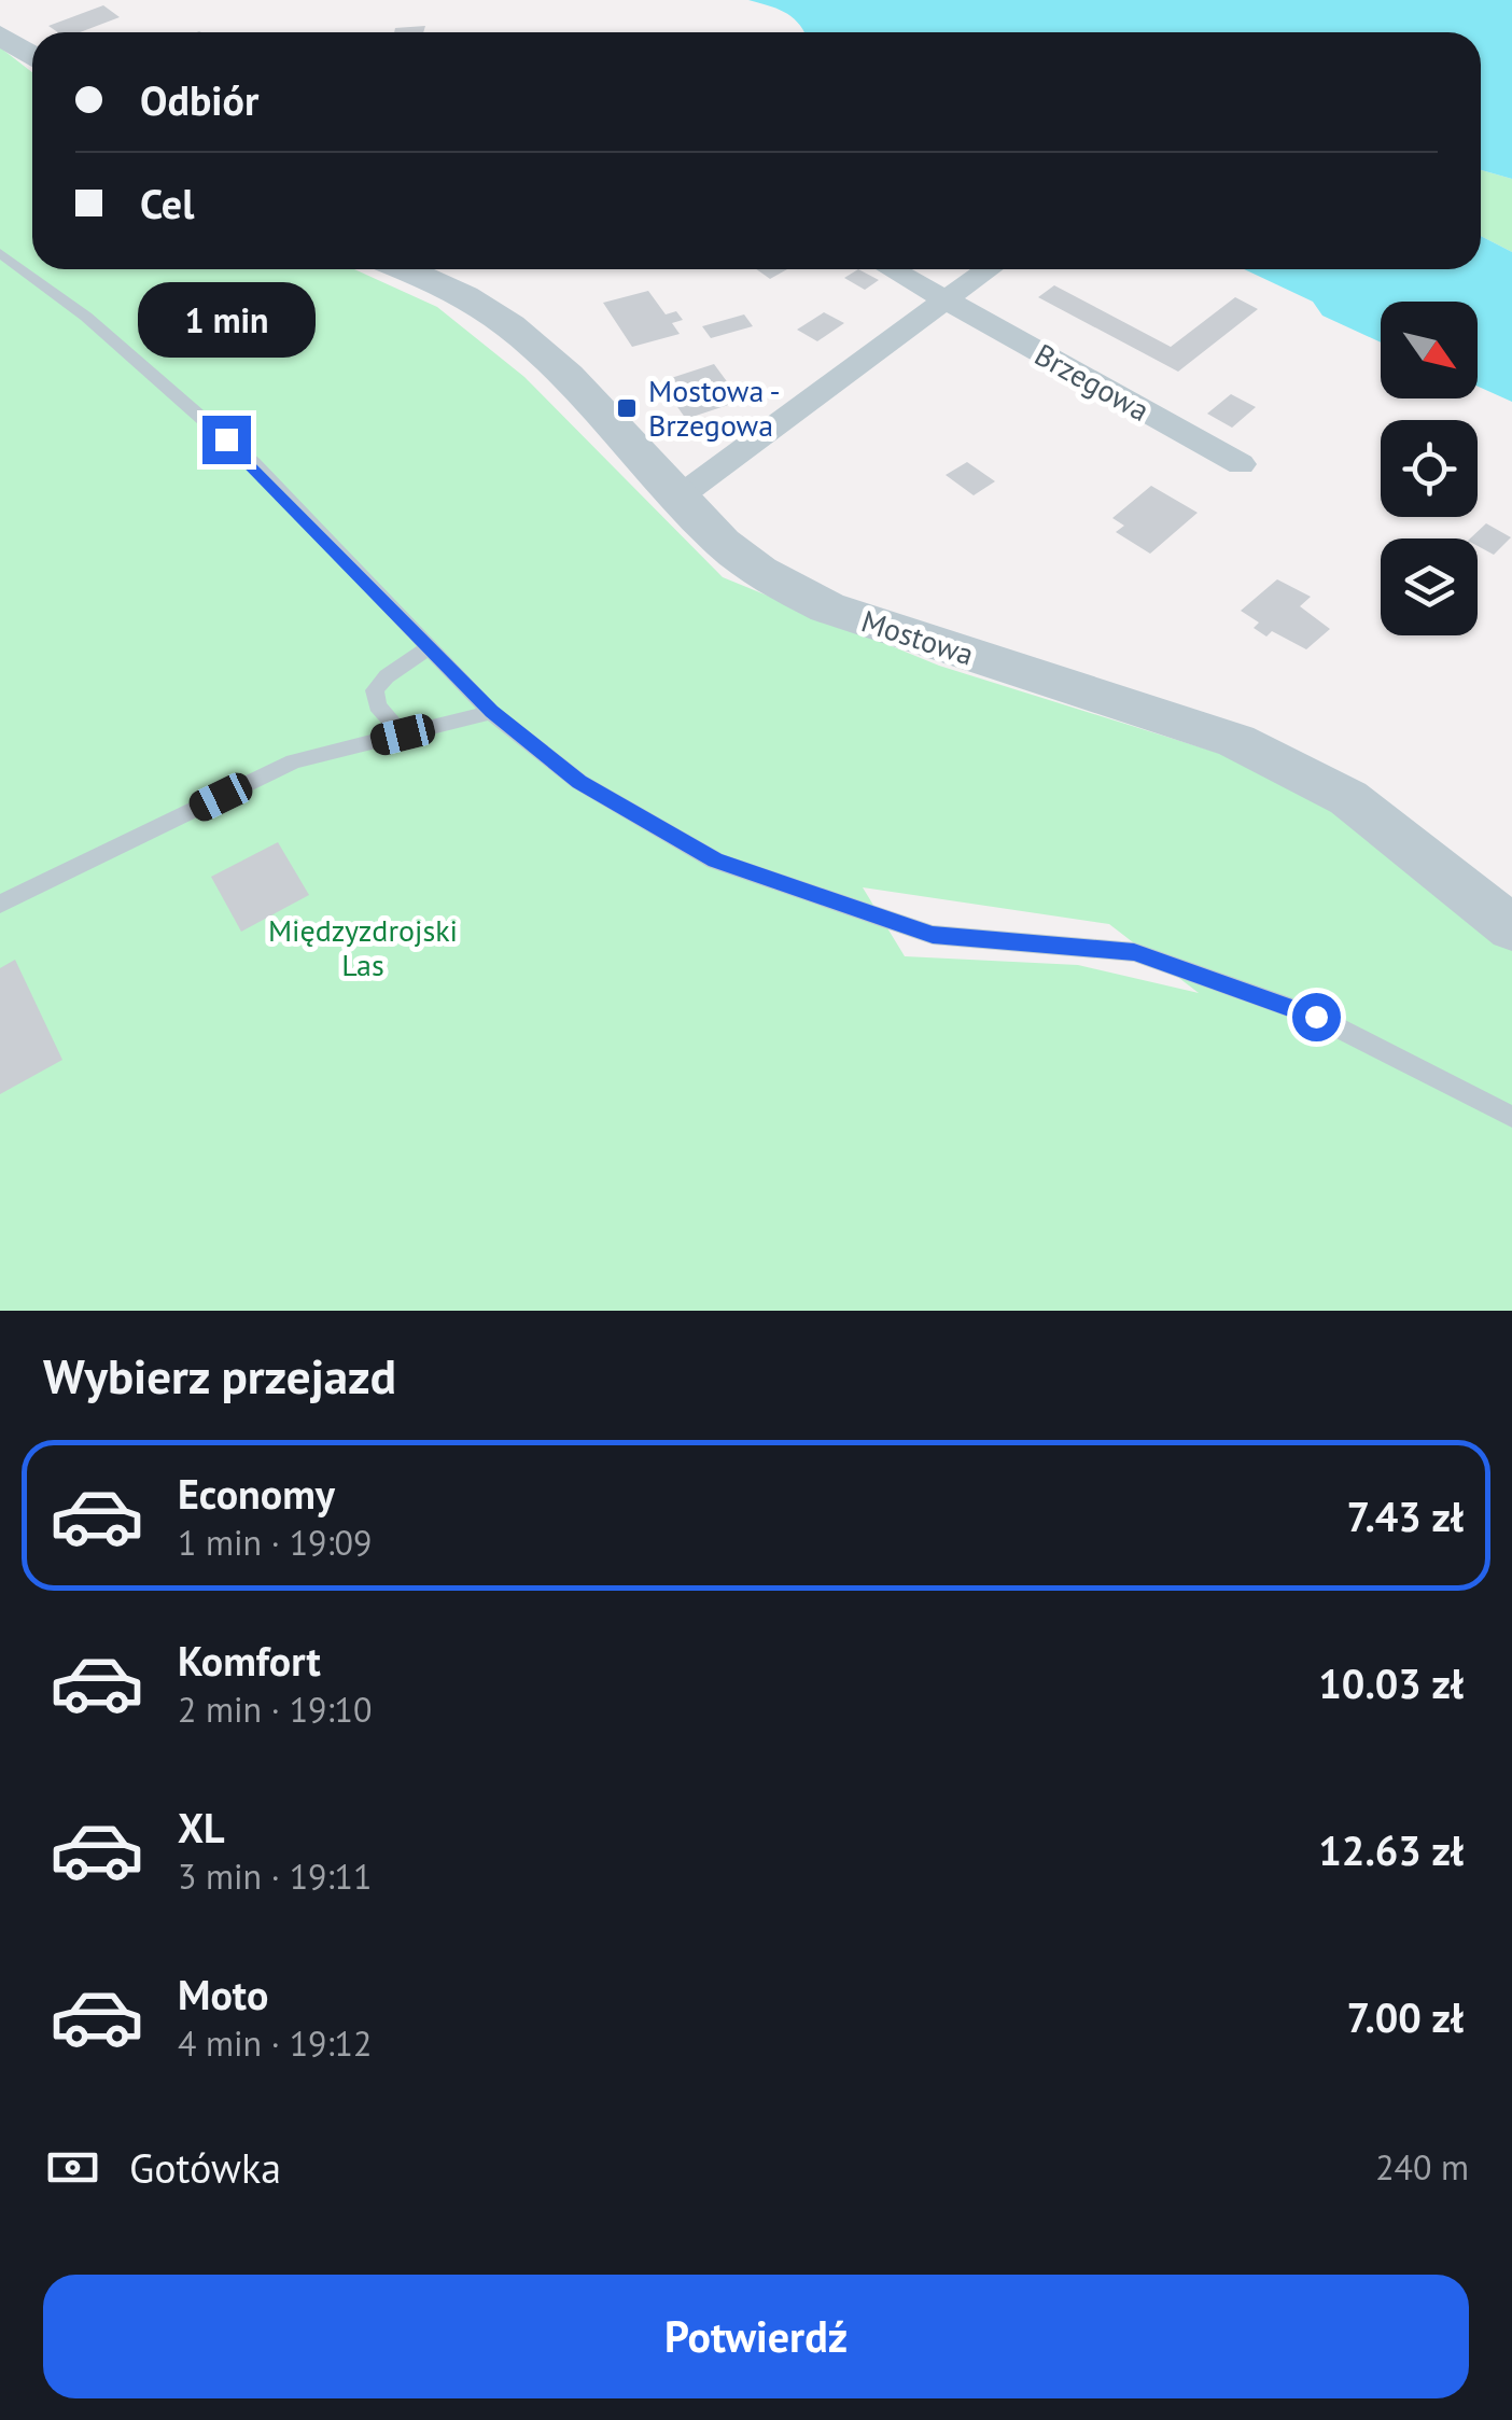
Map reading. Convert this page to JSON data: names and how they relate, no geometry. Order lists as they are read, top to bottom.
{
  "streets": {
    "street": ["Brzegowa", "Mostowa"]
  },
  "parks": ["Międzyzdrojski Las"],
  "places": {
    "transit": ["Mostowa - Brzegowa"]
  },
  "north": "bottom right",
  "page": {
    "banner": ["Odbiór", "Cel"],
    "bubble": "1 min",
    "heading": "Wybierz przejazd",
    "list": [
      {
        "name": "Economy",
        "note": "1 min · 19:09",
        "value": "7.43 zł"
      },
      {
        "name": "Komfort",
        "note": "2 min · 19:10",
        "value": "10.03 zł"
      },
      {
        "name": "XL",
        "note": "3 min · 19:11",
        "value": "12.63 zł"
      },
      {
        "name": "Moto",
        "note": "4 min · 19:12",
        "value": "7.00 zł"
      }
    ],
    "pay": ["Gotówka", "240 m"],
    "buttons": "Potwierdź"
  }
}
